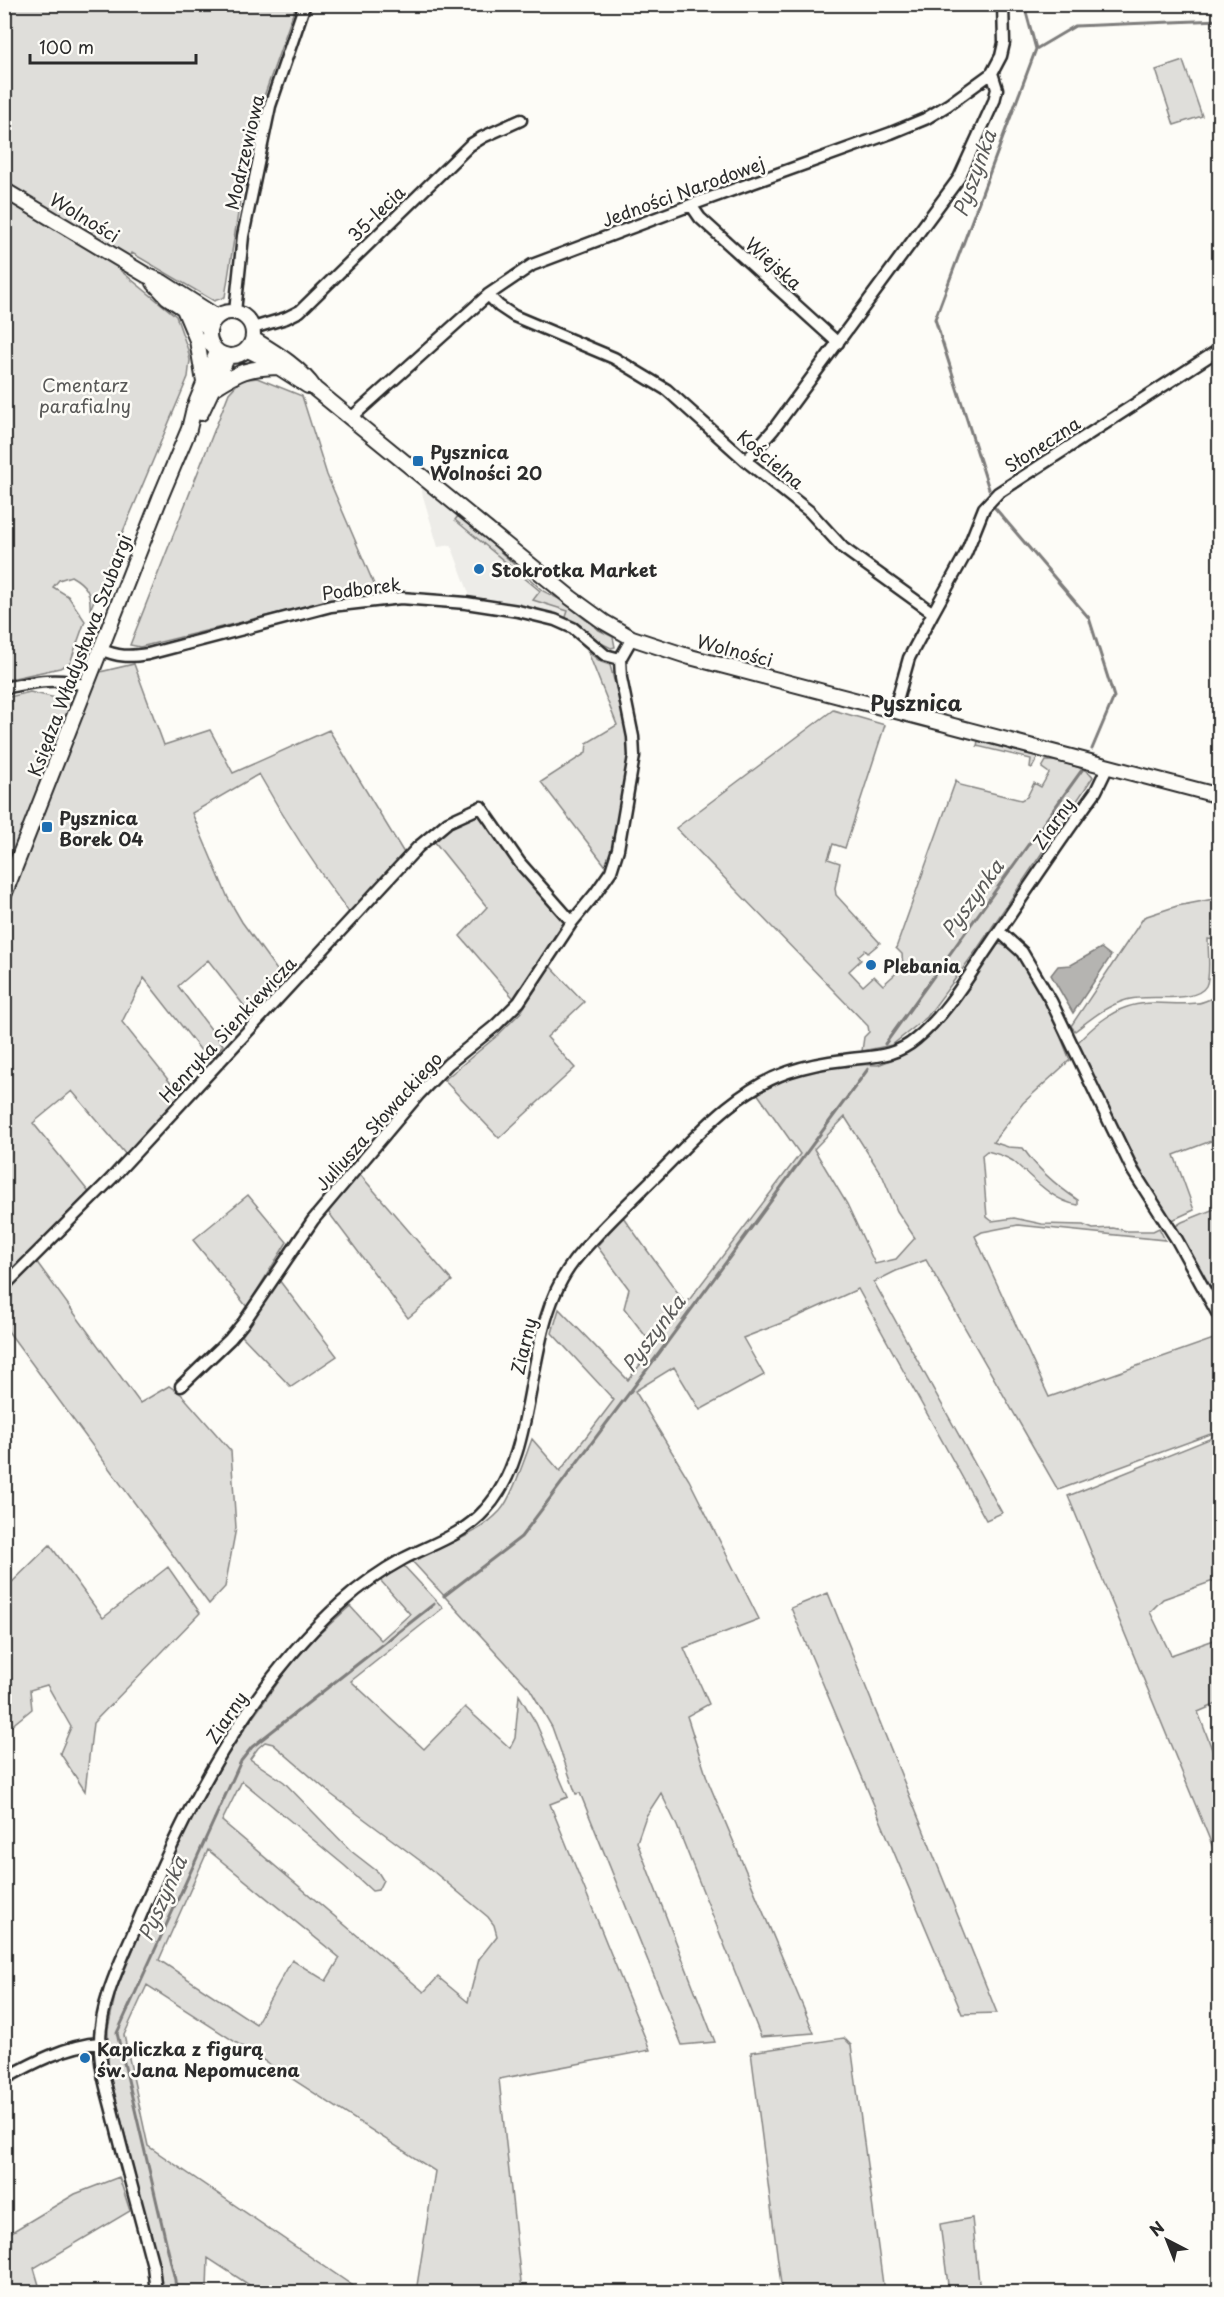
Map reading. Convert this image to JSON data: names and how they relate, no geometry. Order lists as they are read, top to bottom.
{
  "streets": {
    "street": [
      "Modrzewiowa",
      "Jedności Narodowej",
      "35-lecia",
      "Wolności",
      "Wiejska",
      "Słoneczna",
      "Kościelna",
      "Podborek",
      "Księdza Władysława Szubargi",
      "Ziarny",
      "Henryka Sienkiewicza",
      "Juliusza Słowackiego"
    ]
  },
  "crossings": [
    ["Modrzewiowa", "35-lecia"],
    ["Modrzewiowa", "Wolności"],
    ["Modrzewiowa", "Księdza Władysława Szubargi"],
    ["Jedności Narodowej", "Wolności"],
    ["Jedności Narodowej", "Wiejska"],
    ["Jedności Narodowej", "Kościelna"],
    ["35-lecia", "Wolności"],
    ["35-lecia", "Księdza Władysława Szubargi"],
    ["Wolności", "Księdza Władysława Szubargi"],
    ["Wolności", "Ziarny"],
    ["Słoneczna", "Kościelna"],
    ["Podborek", "Księdza Władysława Szubargi"],
    ["Podborek", "Juliusza Słowackiego"],
    ["Henryka Sienkiewicza", "Juliusza Słowackiego"]
  ],
  "districts": ["Pysznica"],
  "water": ["Pyszynka"],
  "parks": ["Cmentarz parafialny"],
  "places": {
    "transit": ["Pysznica Wolności 20", "Pysznica Borek 04"],
    "other": ["Stokrotka Market", "Plebania", "Kapliczka z figurą św. Jana Nepomucena"]
  },
  "scale_bar": "100 m",
  "north": "top left"
}
